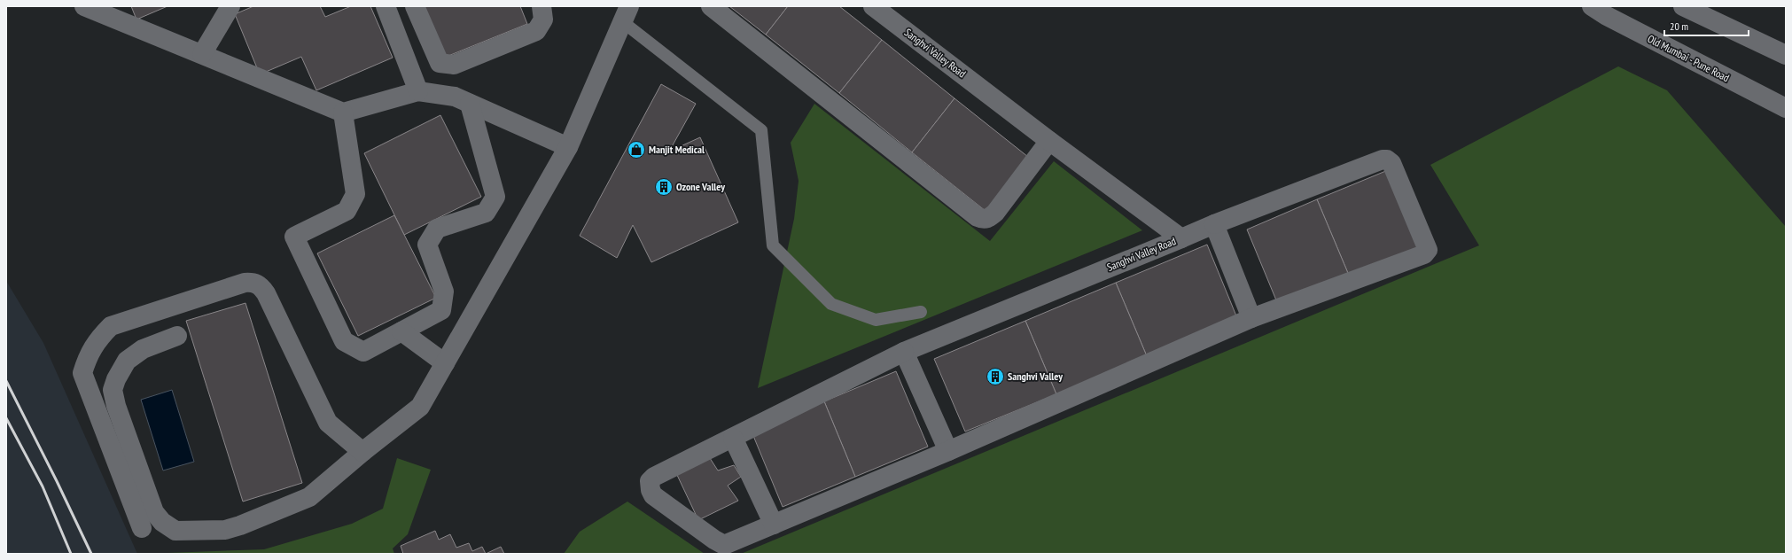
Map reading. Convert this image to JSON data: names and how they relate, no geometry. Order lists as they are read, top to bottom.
{
  "streets": {
    "street": ["Sanghvi Valley Road", "Old Mumbai - Pune Road"]
  },
  "places": {
    "shop": ["Manjit Medical"],
    "building": ["Ozone Valley", "Sanghvi Valley"]
  },
  "scale_bar": "20 m"
}
